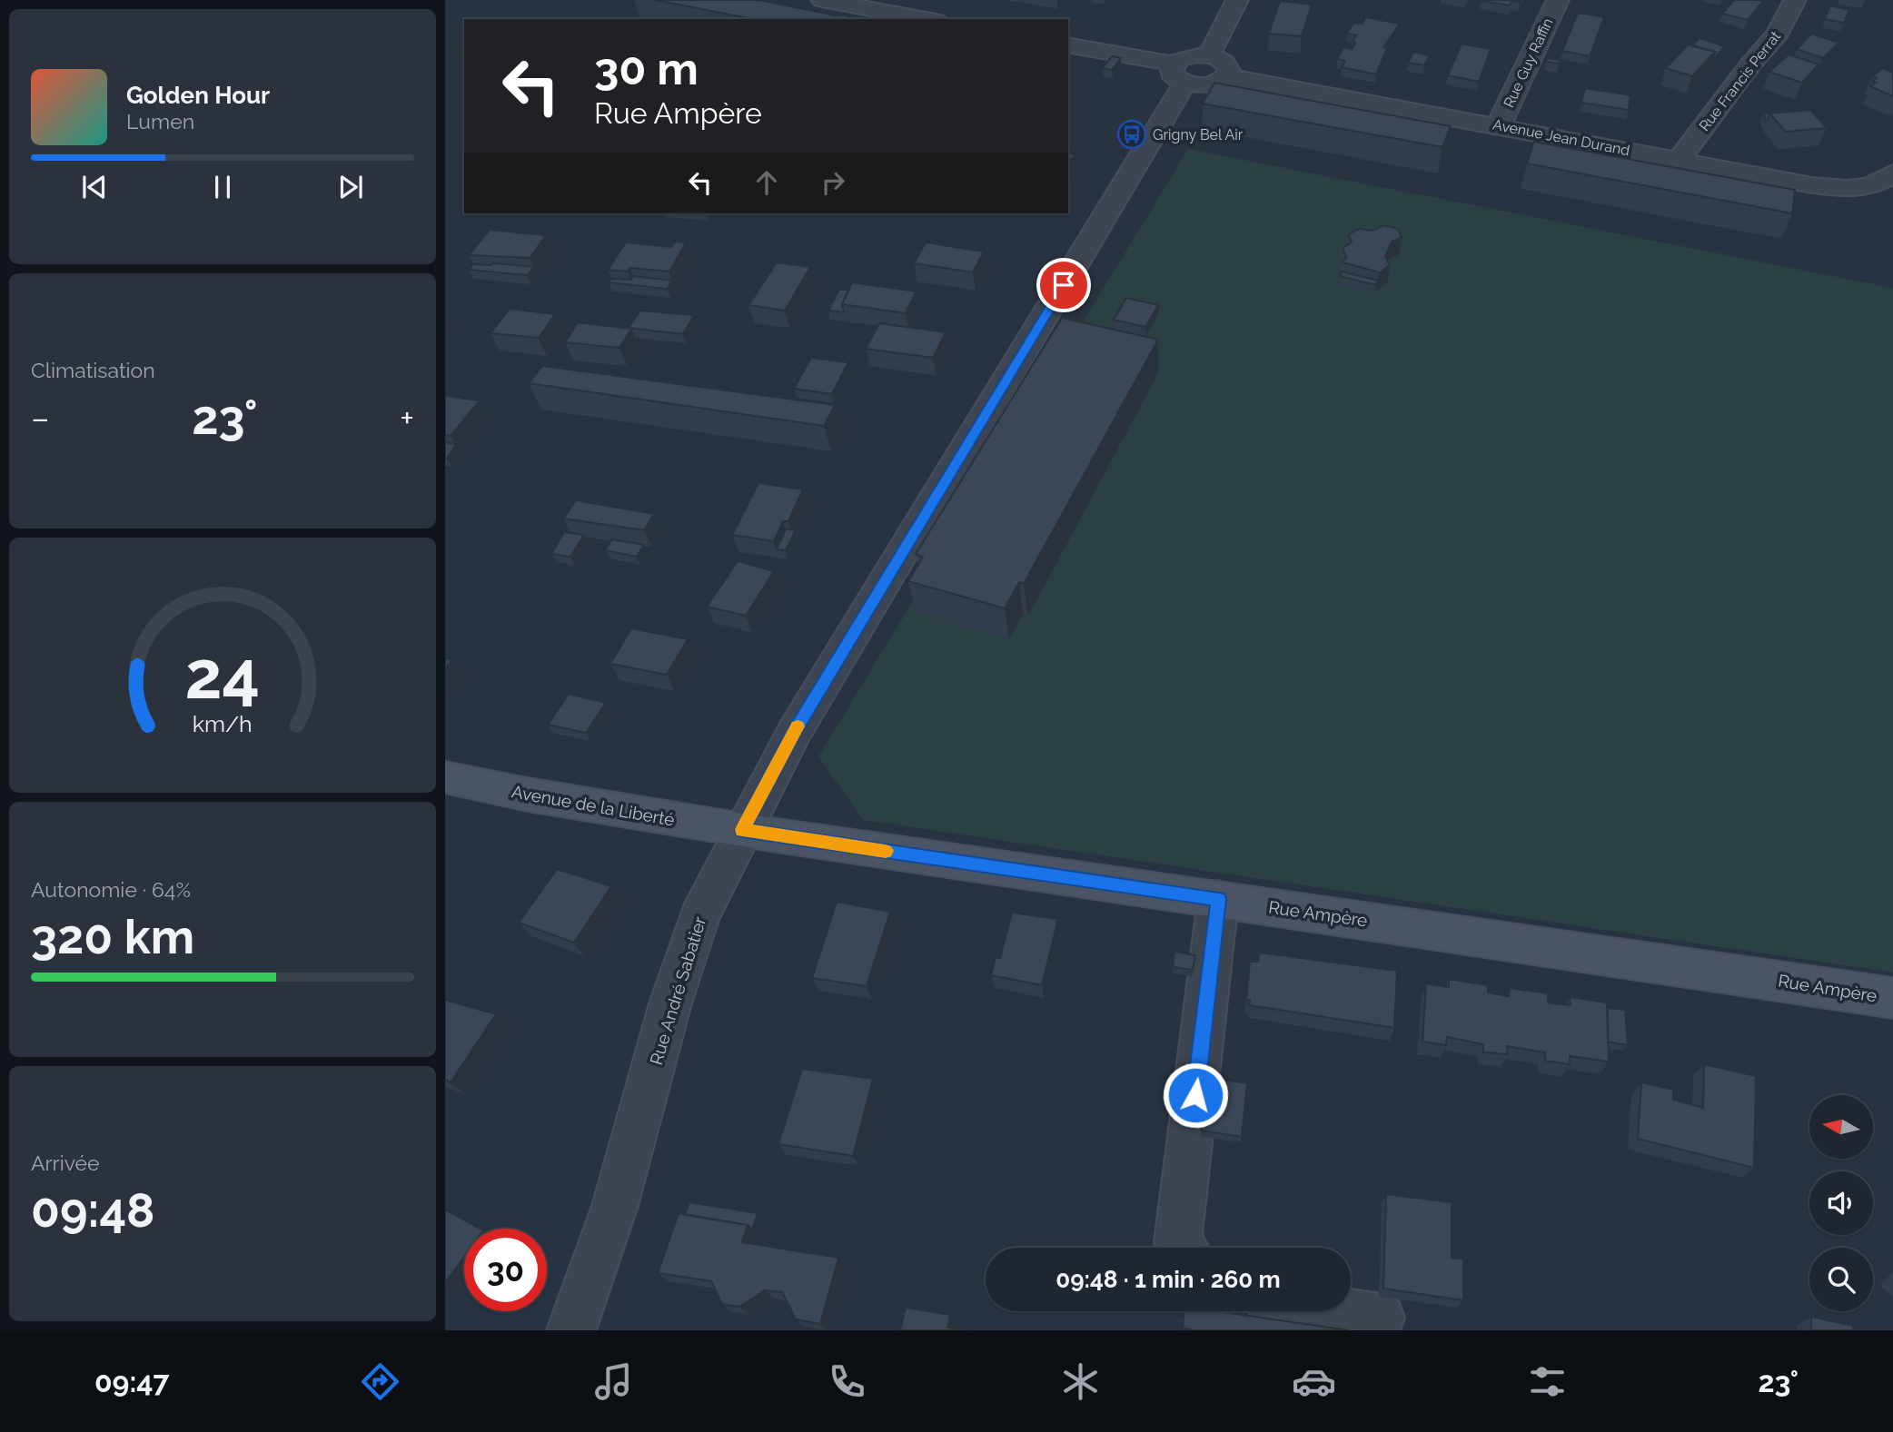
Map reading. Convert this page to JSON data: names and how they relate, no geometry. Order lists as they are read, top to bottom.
{
  "streets": {
    "street": [
      "Rue Guy Raffin",
      "Rue Francis Perrat",
      "Avenue Jean Durand",
      "Avenue de la Liberté",
      "Rue Ampère",
      "Rue André Sabatier"
    ]
  },
  "crossings": [
    ["Rue Guy Raffin", "Avenue Jean Durand"],
    ["Rue Francis Perrat", "Avenue Jean Durand"],
    ["Avenue de la Liberté", "Rue Ampère"],
    ["Avenue de la Liberté", "Rue André Sabatier"],
    ["Rue Ampère", "Rue André Sabatier"]
  ],
  "places": {
    "bus stop": ["Grigny Bel Air"]
  },
  "north": "left",
  "page": {
    "turn": ["30 m", "Rue Ampère"],
    "song": ["Golden Hour", "Lumen"],
    "tile": [
      "Climatisation",
      ["Autonomie · 64%", "320 km"],
      ["Arrivée", "09:48"]
    ],
    "heat": ["−", "23°", "+"],
    "limit": "30",
    "trip": "09:48 · 1 min · 260 m",
    "tabs": ["09:47", "23°"],
    "gauge": ["24", "km/h"]
  }
}
